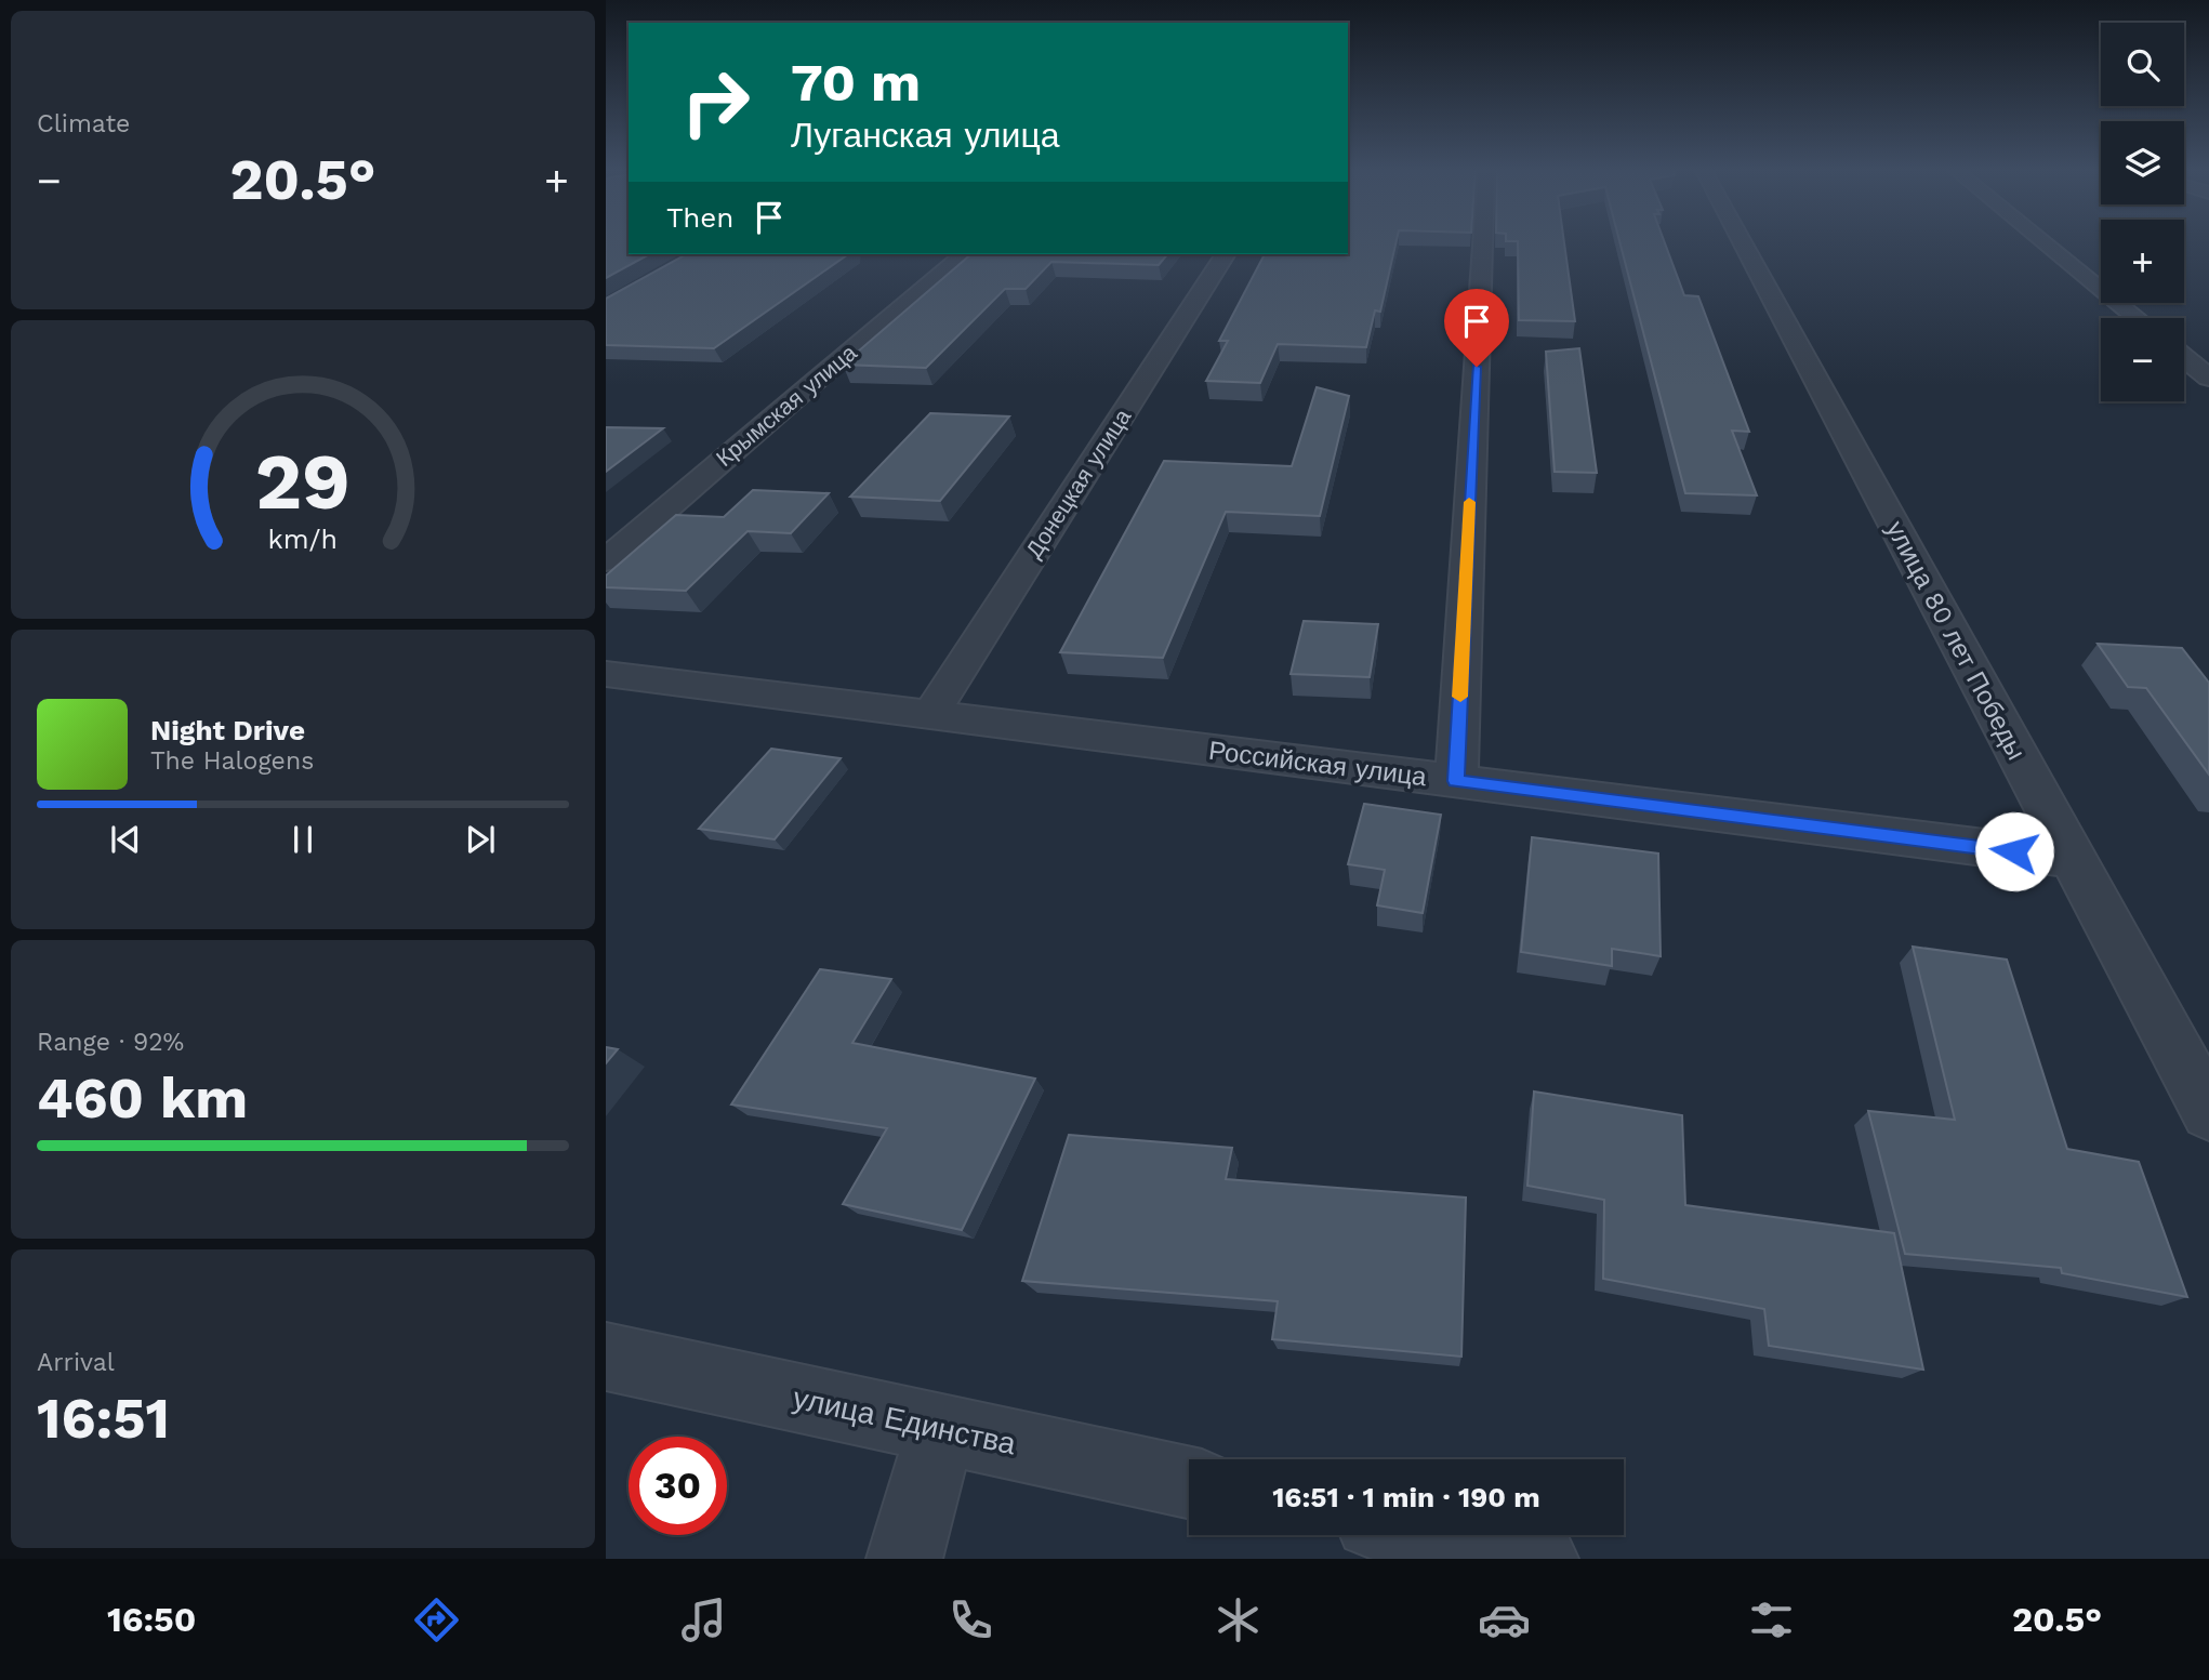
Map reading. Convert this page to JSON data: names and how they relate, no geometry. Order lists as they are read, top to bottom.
{
  "streets": {
    "street": [
      "Крымская улица",
      "Донецкая улица",
      "улица 80 лет Победы",
      "Российская улица",
      "улица Единства"
    ]
  },
  "crossings": [
    ["Донецкая улица", "Российская улица"],
    ["улица 80 лет Победы", "Российская улица"]
  ],
  "page": {
    "tile": [
      "Climate",
      ["Range · 92%", "460 km"],
      ["Arrival", "16:51"]
    ],
    "map_buttons": ["+", "−"],
    "turn": ["70 m", "Луганская улица"],
    "heat": ["−", "20.5°", "+"],
    "then": "Then",
    "song": ["Night Drive", "The Halogens"],
    "limit": "30",
    "trip": "16:51 · 1 min · 190 m",
    "tabs": ["16:50", "20.5°"],
    "gauge": ["29", "km/h"]
  }
}
